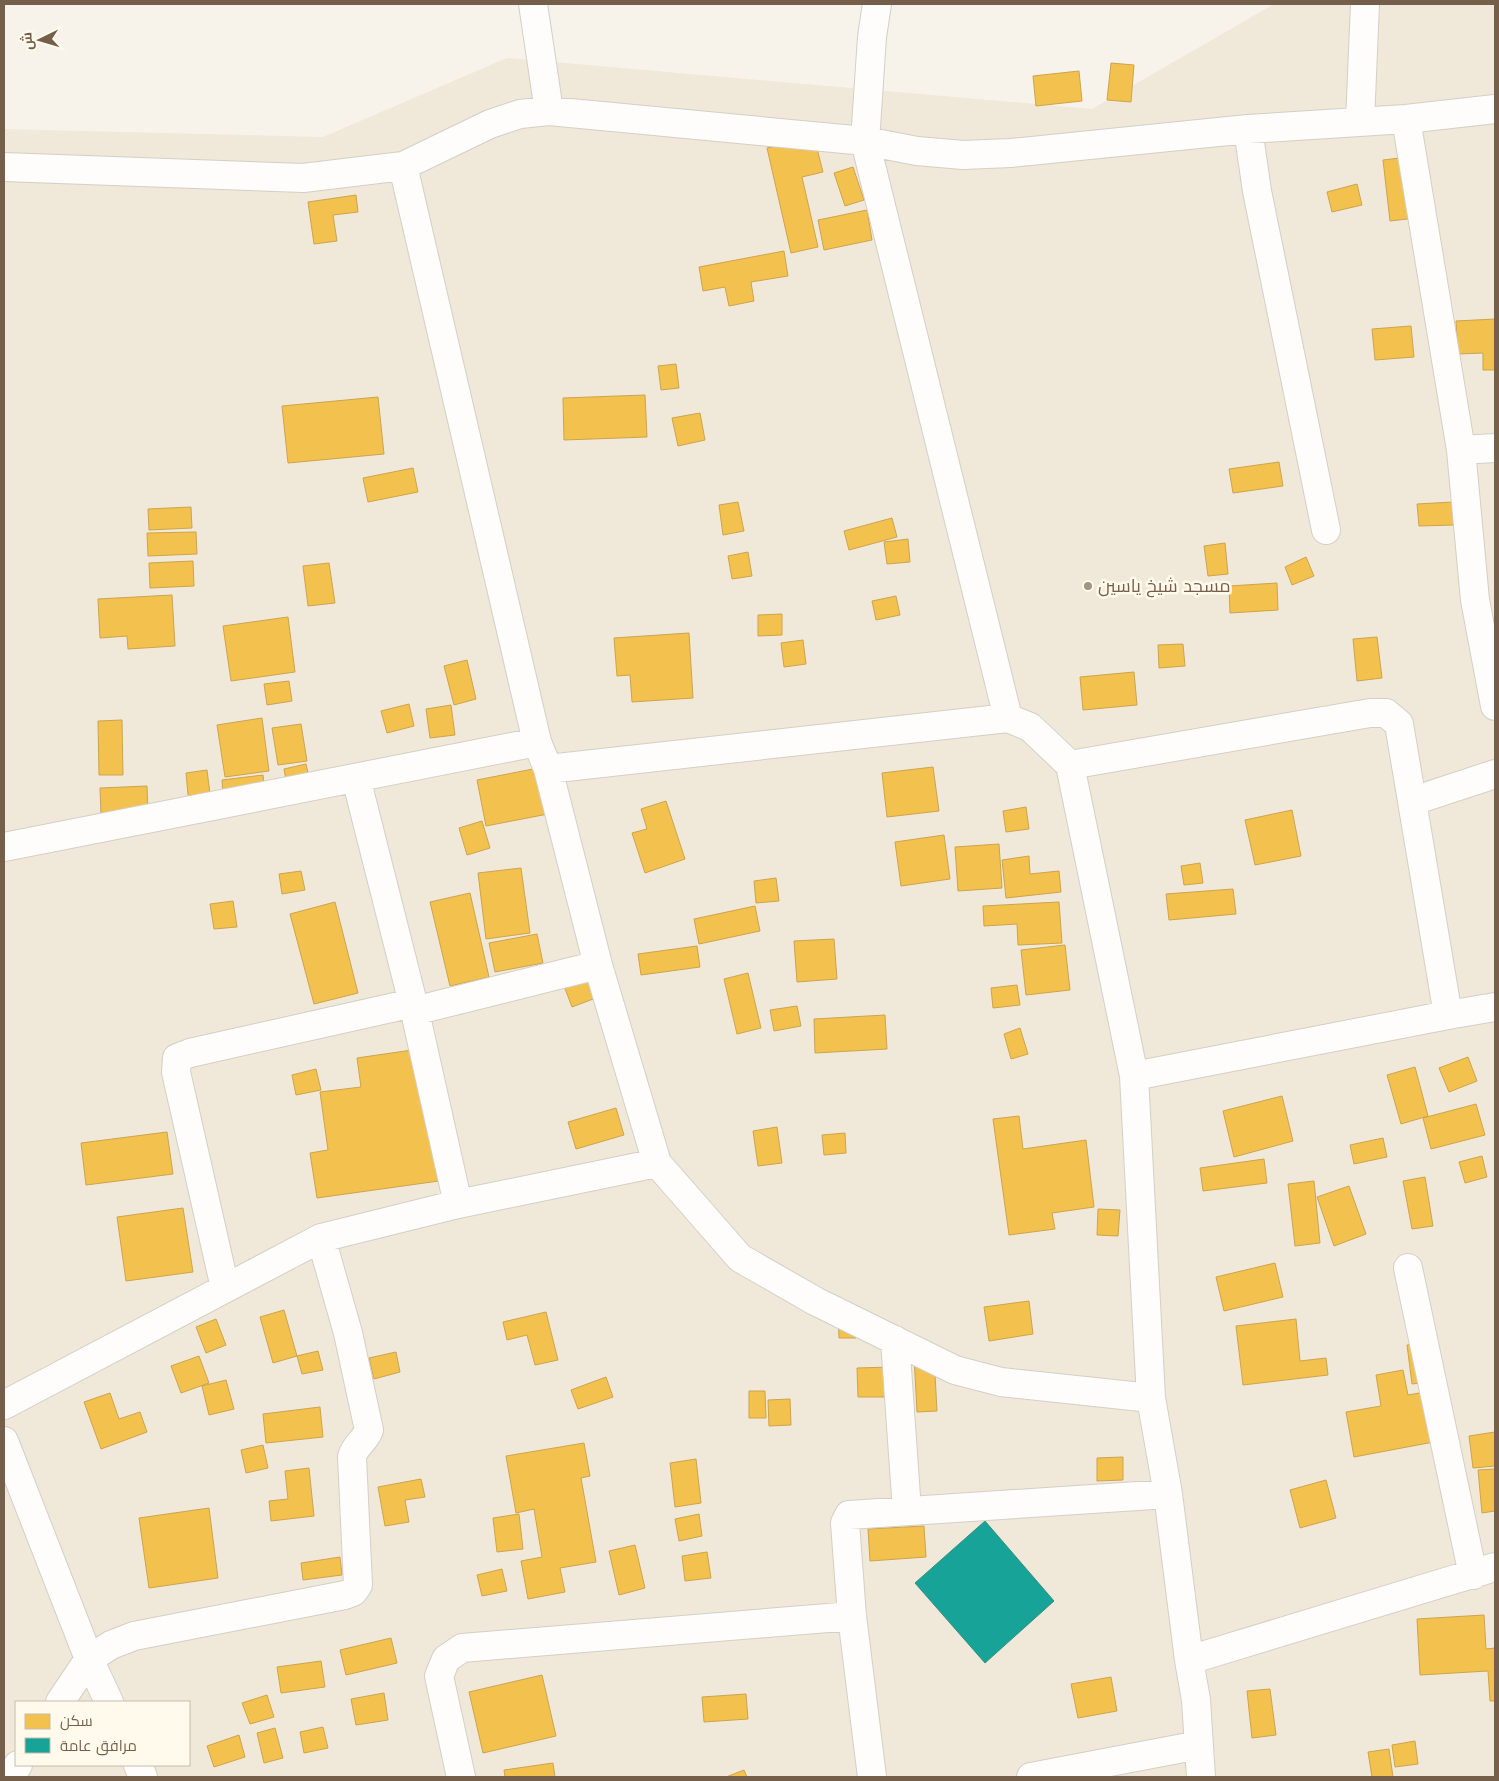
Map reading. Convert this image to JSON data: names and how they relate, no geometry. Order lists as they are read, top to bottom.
{
  "places": ["مسجد شيخ ياسين"],
  "legend": ["سكن", "مرافق عامة"],
  "north": "left"
}
